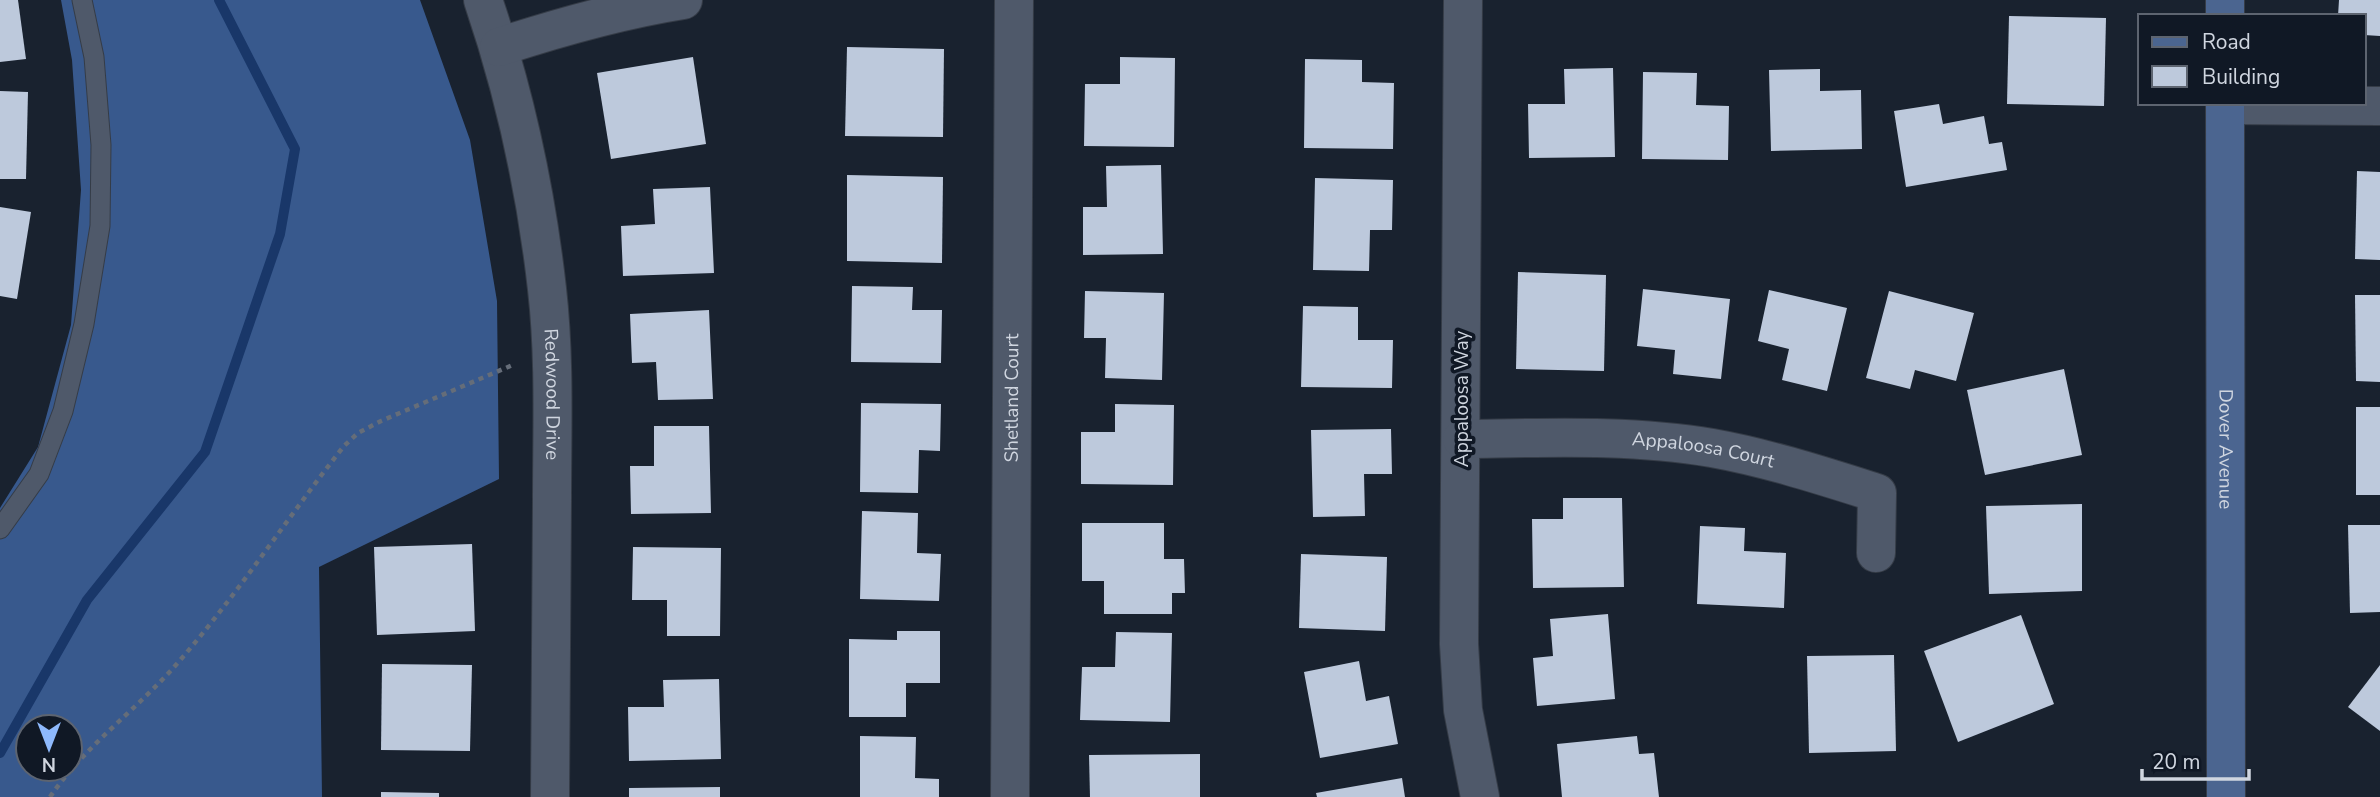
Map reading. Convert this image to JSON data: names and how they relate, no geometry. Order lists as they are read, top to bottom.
{
  "streets": {
    "main road": ["Dover Avenue"],
    "street": [
      "Redwood Drive",
      "Shetland Court",
      "Appaloosa Way",
      "Appaloosa Court"
    ]
  },
  "crossings": [
    ["Appaloosa Way", "Appaloosa Court"]
  ],
  "legend": ["Road", "Building"],
  "scale_bar": "20 m",
  "north": "bottom"
}
